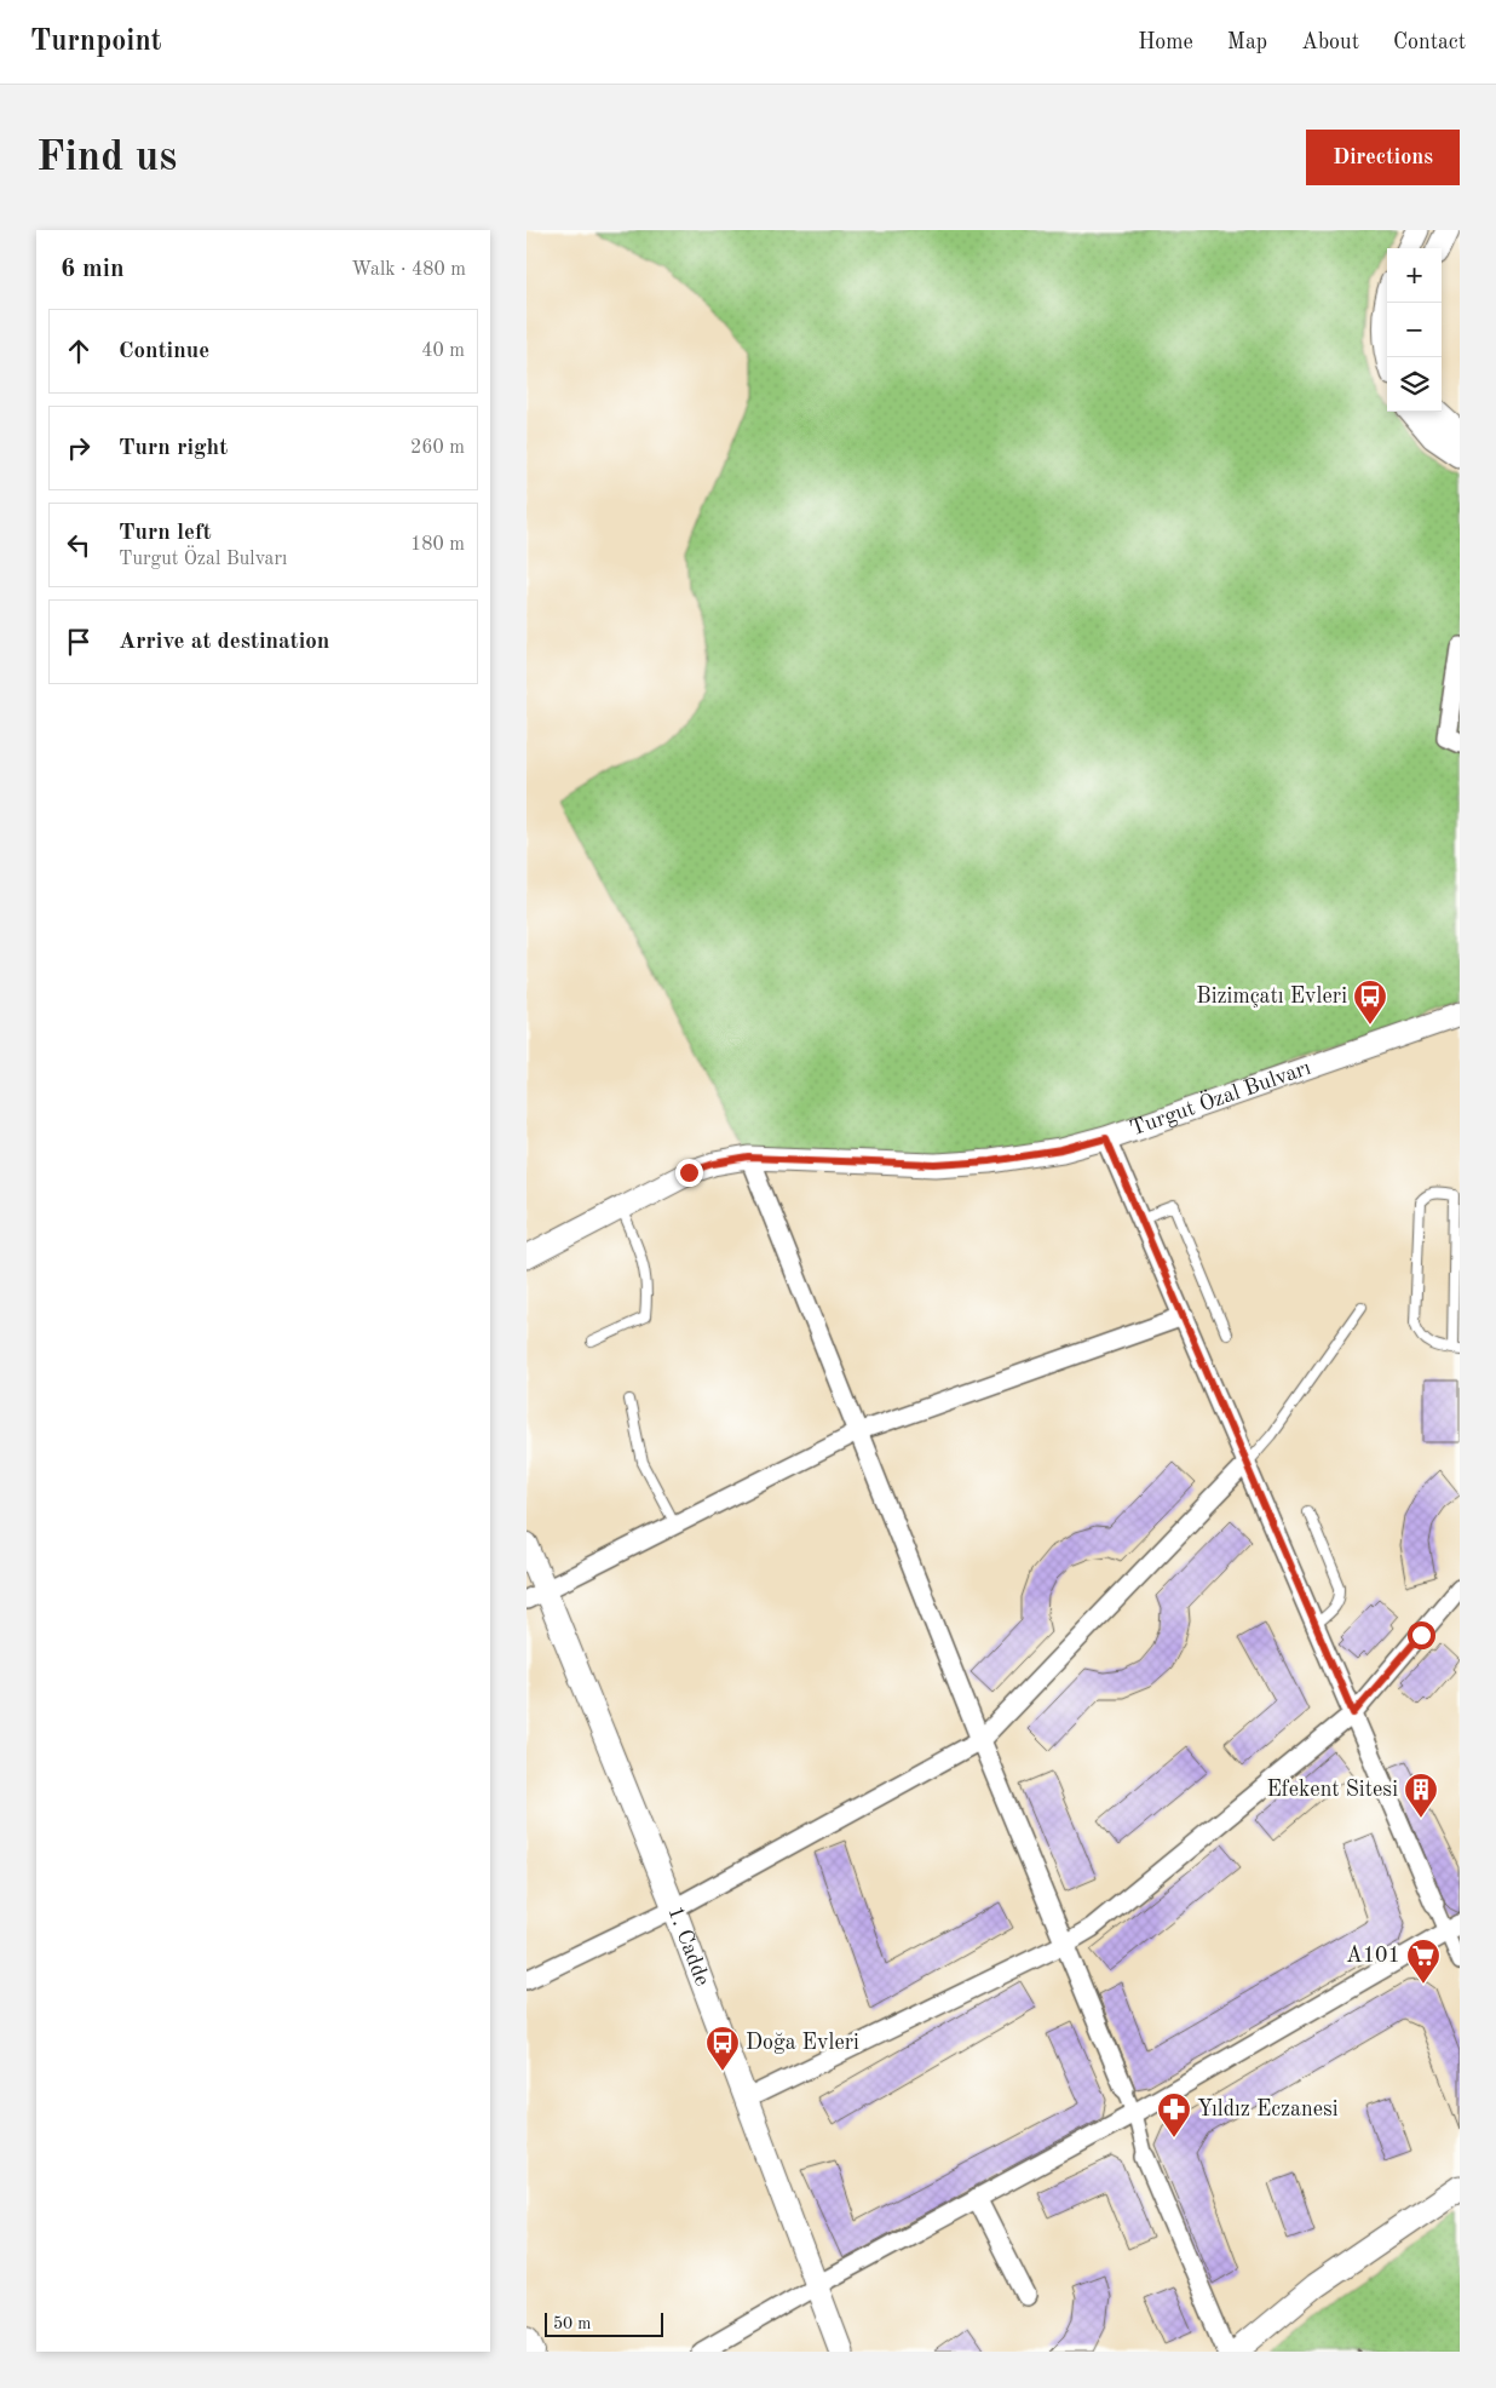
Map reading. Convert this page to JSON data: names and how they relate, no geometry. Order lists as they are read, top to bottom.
{
  "streets": {
    "street": ["Turgut Özal Bulvarı", "1. Cadde"]
  },
  "places": {
    "bus stop": ["Bizimçatı Evleri", "Doğa Evleri"],
    "building": ["Efekent Sitesi"],
    "supermarket": ["A101"],
    "pharmacy": ["Yıldız Eczanesi"]
  },
  "scale_bar": "50 m",
  "page": {
    "header": "Turnpoint",
    "nav": [
      "Home",
      "Map",
      "About",
      "Contact"
    ],
    "buttons": "Directions",
    "title": "Find us",
    "heading": ["6 min", "Walk · 480 m"],
    "map_buttons": ["+", "−"],
    "list": [
      ["Continue", "40 m"],
      ["Turn right", "260 m"],
      ["Turn left", "Turgut Özal Bulvarı", "180 m"],
      "Arrive at destination"
    ],
    "scale": "50 m"
  }
}
